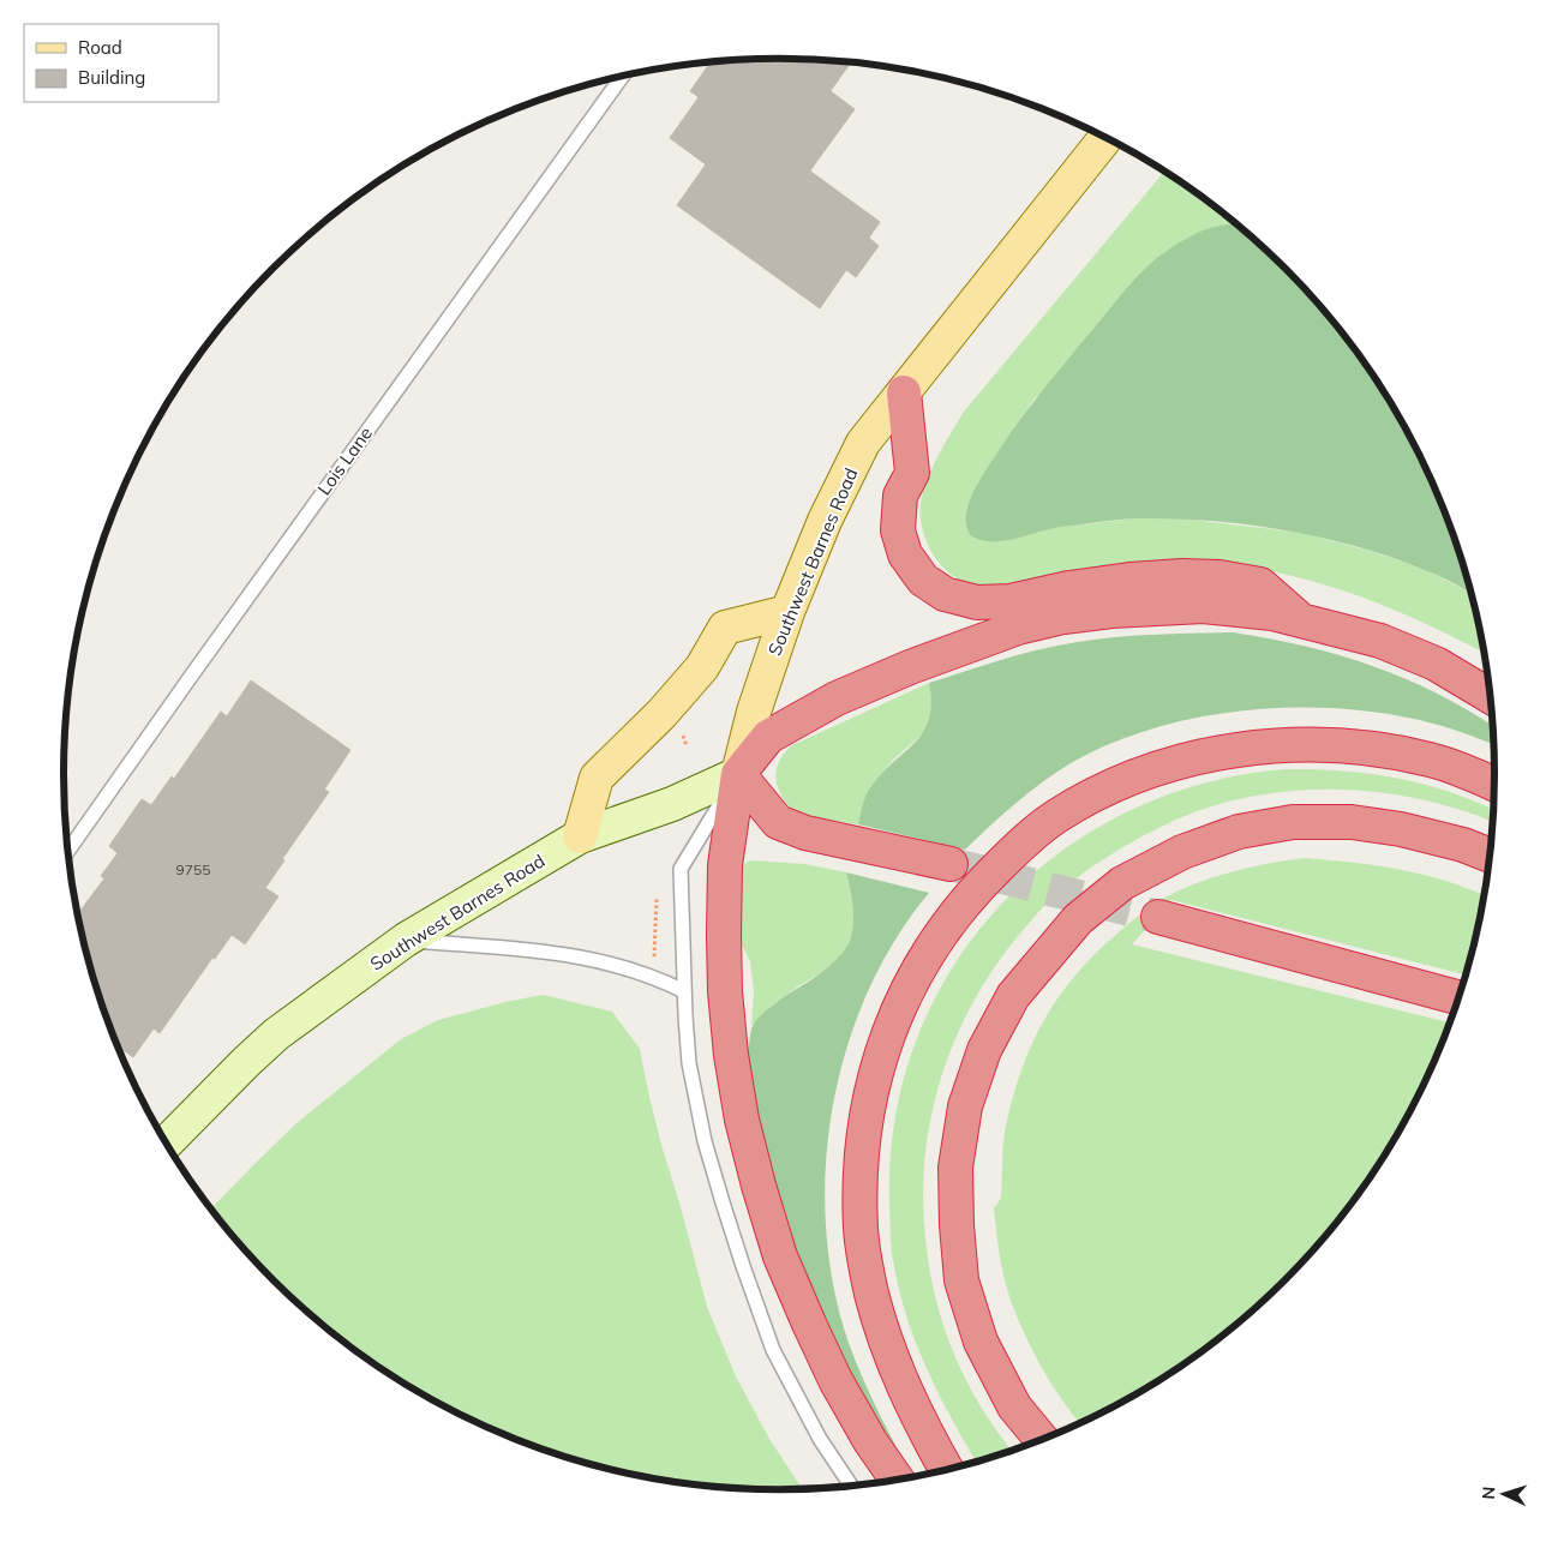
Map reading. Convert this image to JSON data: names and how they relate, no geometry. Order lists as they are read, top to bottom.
{
  "streets": {
    "main road": ["Southwest Barnes Road"],
    "lane": ["Lois Lane"]
  },
  "house_numbers": ["9755"],
  "legend": ["Road", "Building"],
  "north": "left"
}
